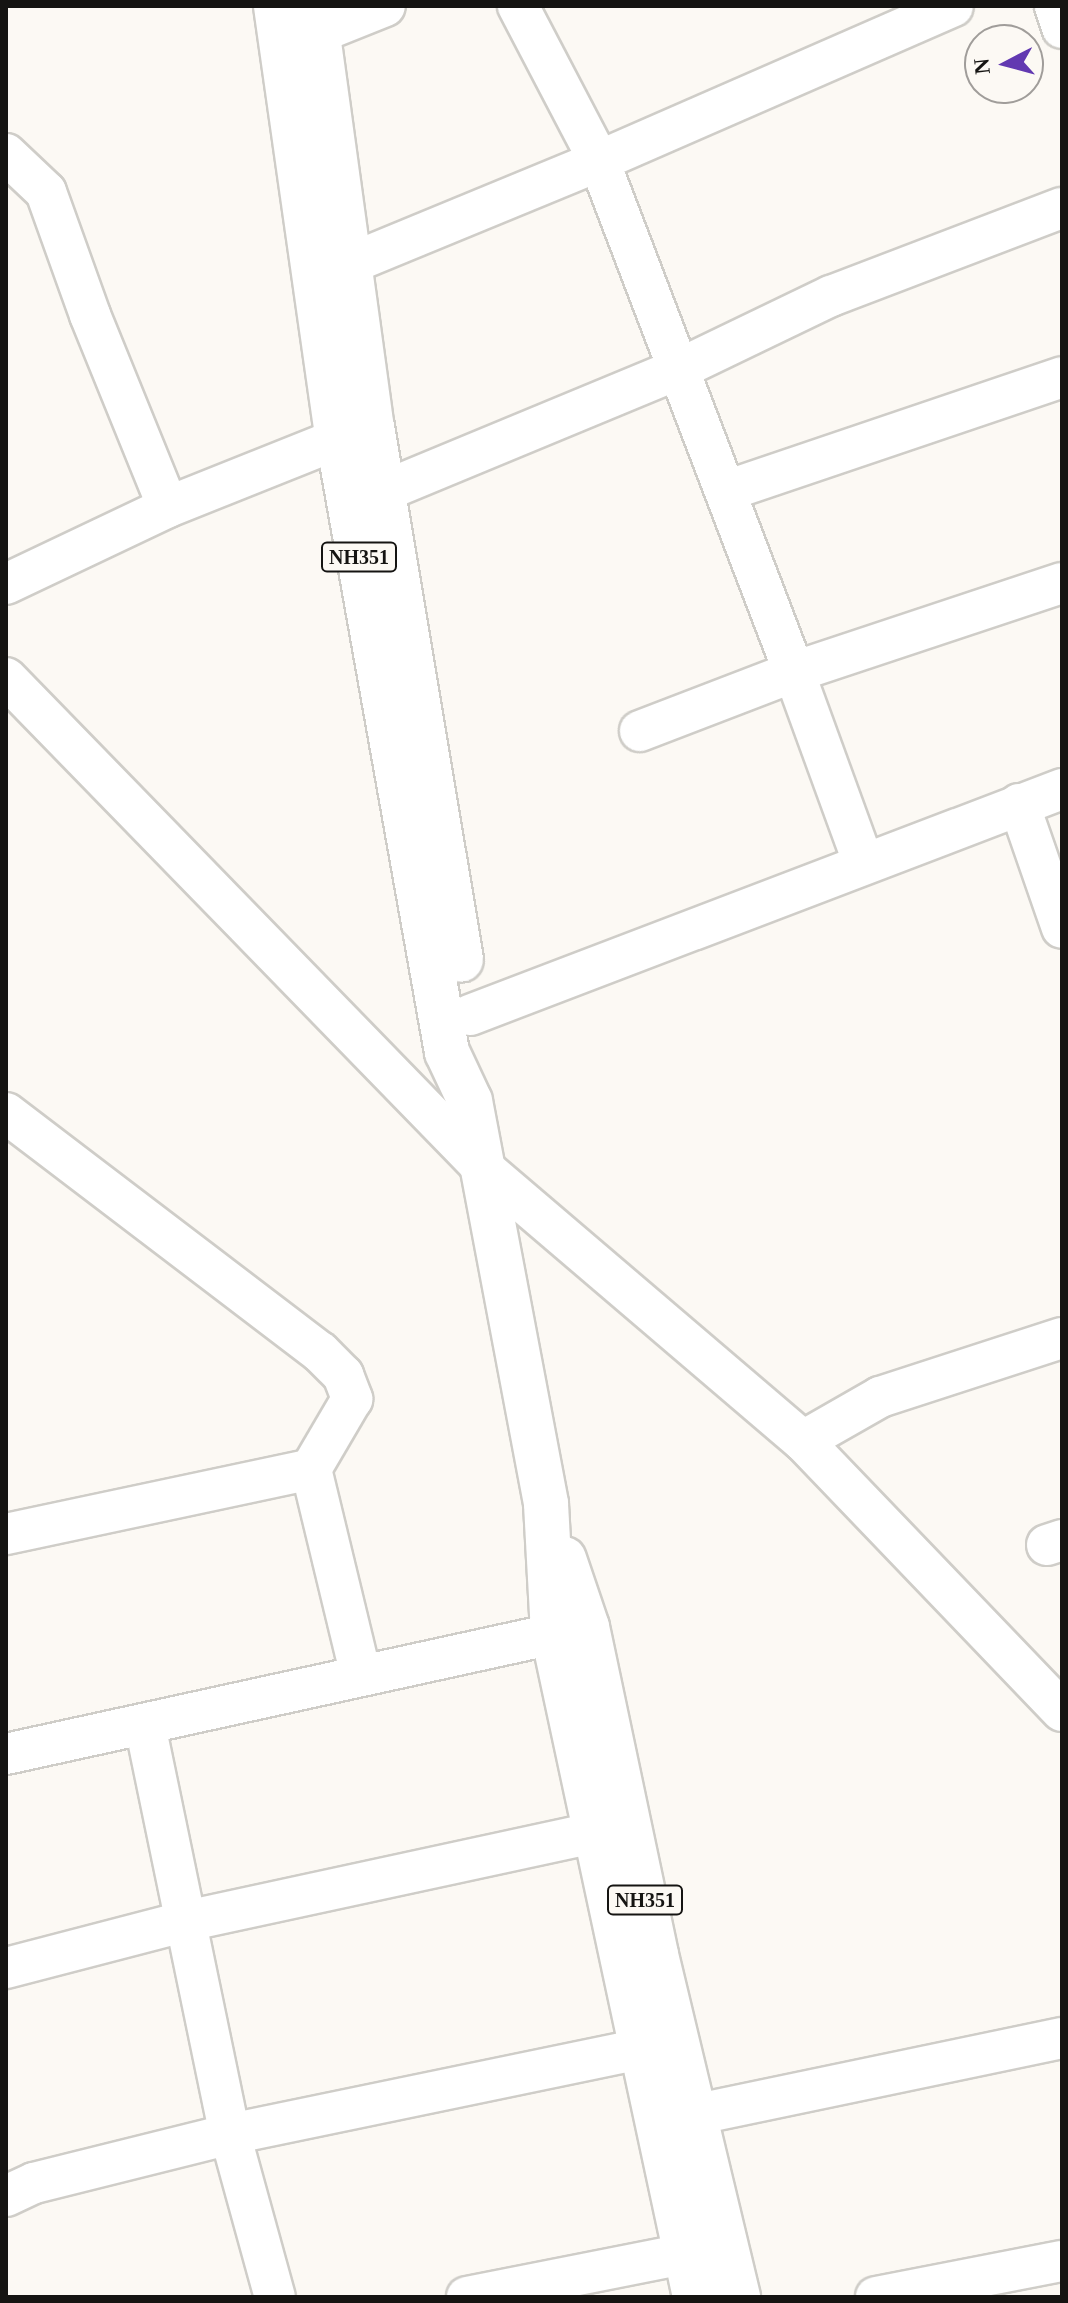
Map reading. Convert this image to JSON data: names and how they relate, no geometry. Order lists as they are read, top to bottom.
{
  "streets": {
    "highway": ["NH351"]
  },
  "north": "left"
}
